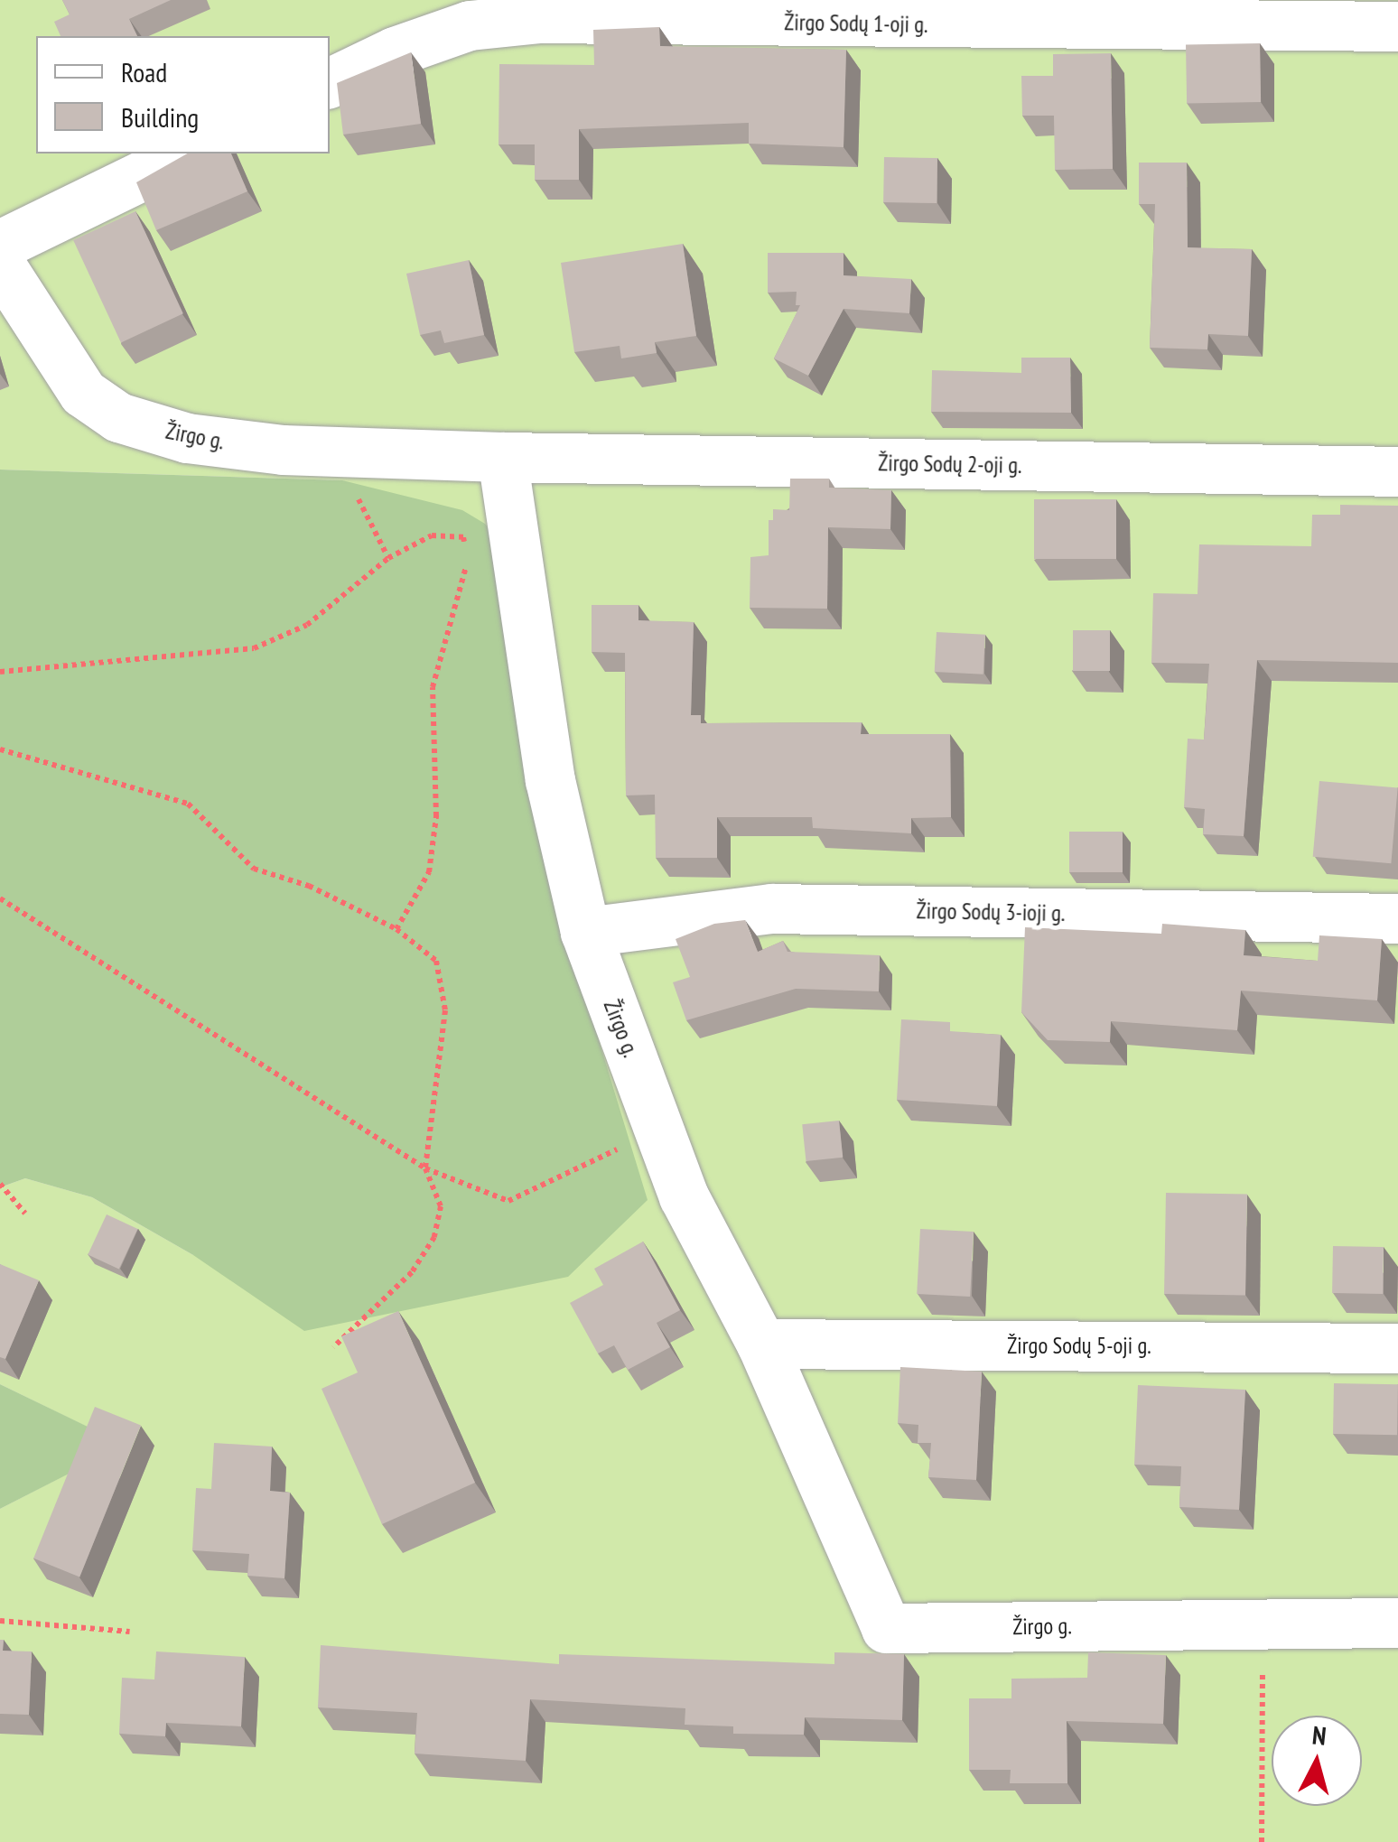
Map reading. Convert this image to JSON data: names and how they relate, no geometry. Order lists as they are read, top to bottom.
{
  "streets": {
    "street": [
      "Žirgo Sodų 1-oji g.",
      "Žirgo g.",
      "Žirgo Sodų 2-oji g.",
      "Žirgo Sodų 3-ioji g.",
      "Žirgo Sodų 5-oji g."
    ]
  },
  "crossings": [
    ["Žirgo g.", "Žirgo Sodų 2-oji g."],
    ["Žirgo g.", "Žirgo Sodų 3-ioji g."],
    ["Žirgo g.", "Žirgo Sodų 5-oji g."]
  ],
  "legend": ["Road", "Building"],
  "north": "top"
}
